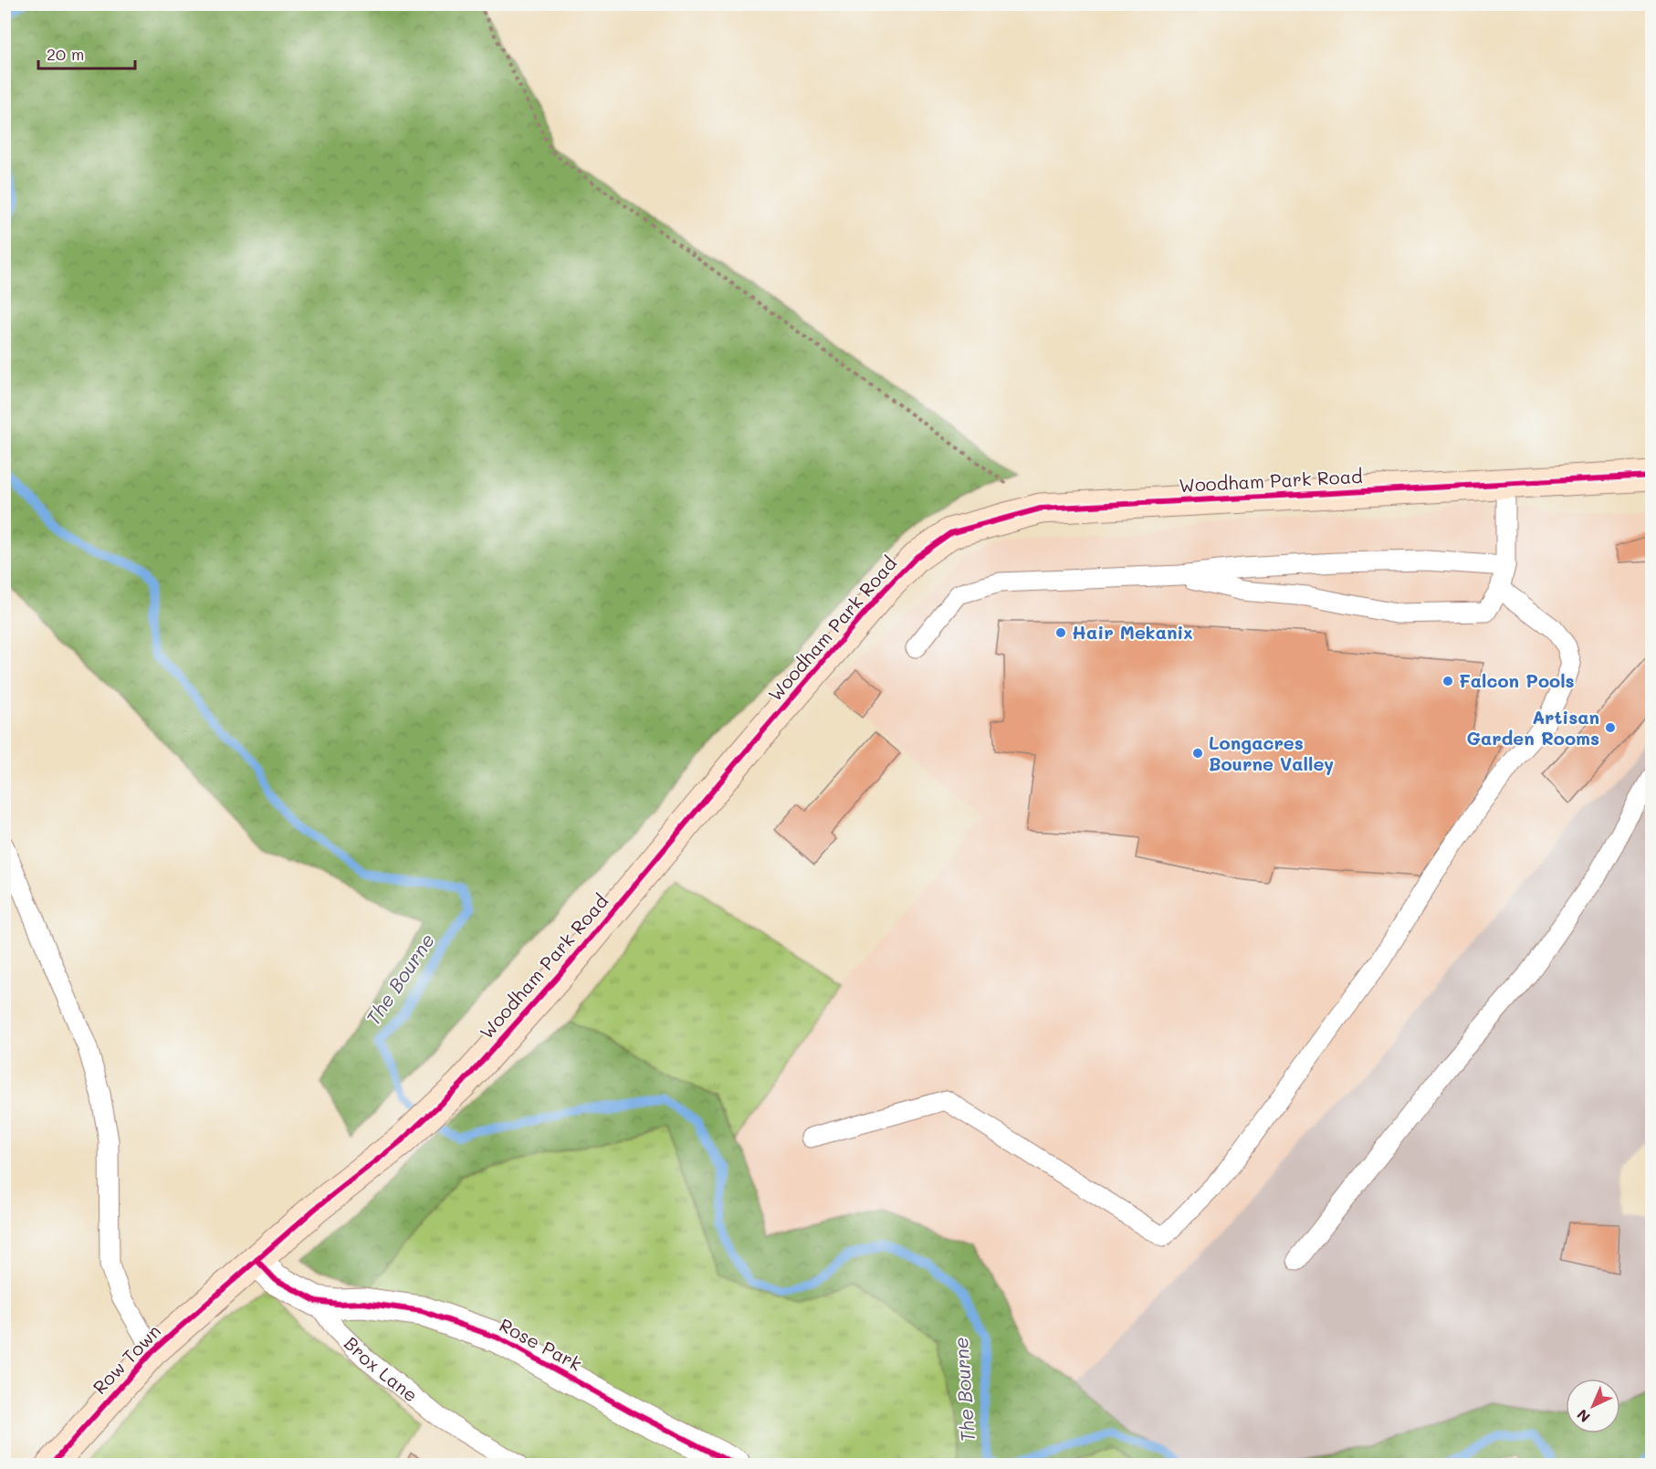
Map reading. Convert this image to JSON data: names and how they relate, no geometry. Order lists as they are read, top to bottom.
{
  "streets": {
    "street": [
      "Woodham Park Road",
      "Rose Park",
      "Row Town",
      "Brox Lane"
    ]
  },
  "crossings": [
    ["Woodham Park Road", "Row Town"],
    ["Woodham Park Road", "Brox Lane"],
    ["Rose Park", "Brox Lane"],
    ["Row Town", "Brox Lane"]
  ],
  "water": ["The Bourne"],
  "places": [
    "Hair Mekanix",
    "Falcon Pools",
    "Artisan Garden Rooms",
    "Longacres Bourne Valley"
  ],
  "scale_bar": "20 m",
  "north": "bottom left"
}
